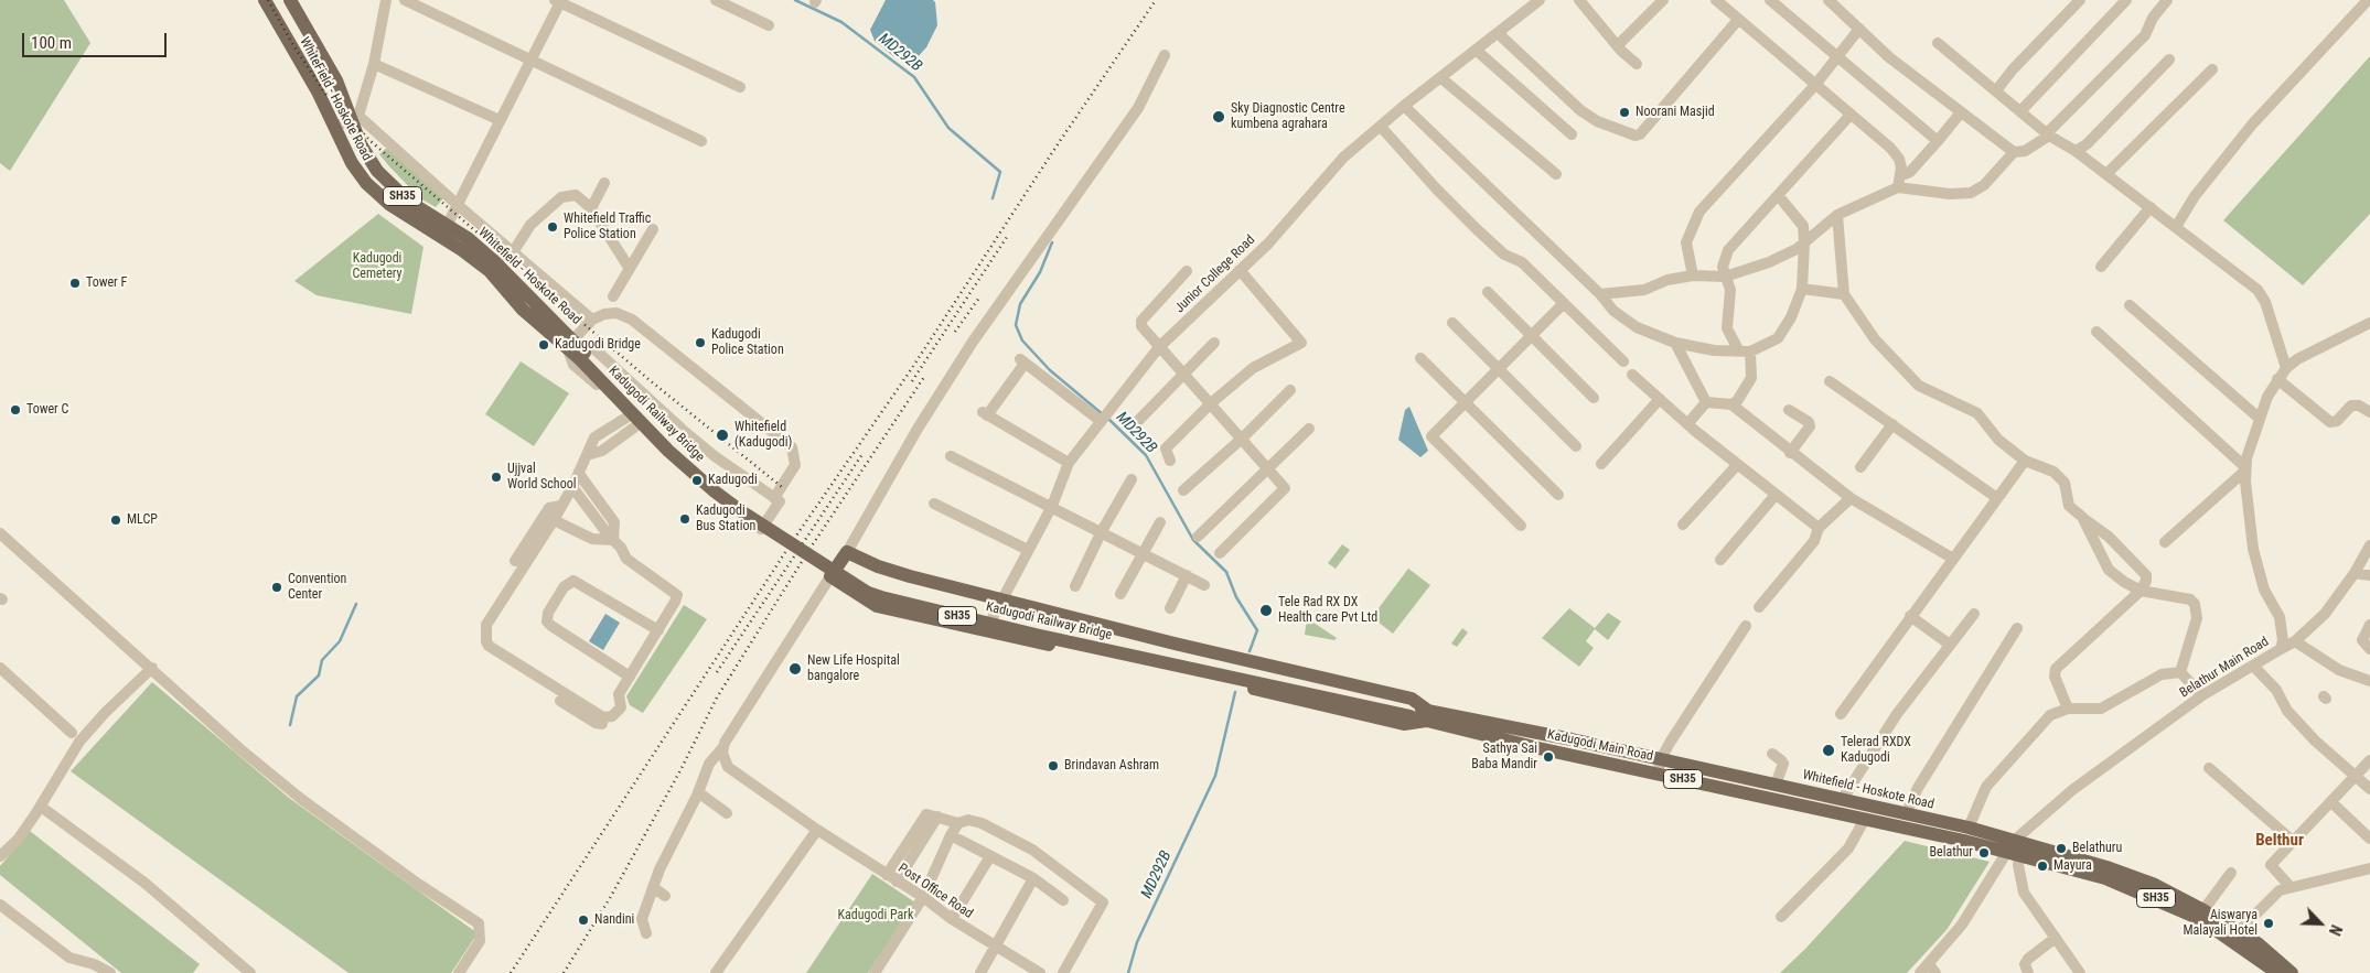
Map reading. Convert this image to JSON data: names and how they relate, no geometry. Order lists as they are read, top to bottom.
{
  "streets": {
    "main road": [
      "WhiteField - Hoskote Road",
      "SH35",
      "Whitefield - Hoskote Road",
      "Kadugodi Railway Bridge",
      "Kadugodi Main Road"
    ],
    "street": ["Junior College Road", "Belathur Main Road", "Post Office Road"]
  },
  "crossings": [
    ["WhiteField - Hoskote Road", "Whitefield - Hoskote Road"],
    ["WhiteField - Hoskote Road", "Kadugodi Railway Bridge"],
    ["Whitefield - Hoskote Road", "Kadugodi Railway Bridge"],
    ["Whitefield - Hoskote Road", "Belathur Main Road"],
    ["Whitefield - Hoskote Road", "Kadugodi Main Road"],
    ["Kadugodi Railway Bridge", "Kadugodi Main Road"],
    ["Belathur Main Road", "Kadugodi Main Road"]
  ],
  "districts": ["Belthur"],
  "water": ["MD292B"],
  "parks": ["Kadugodi Cemetery", "Kadugodi Park"],
  "places": [
    "Noorani Masjid",
    "Sky Diagnostic Centre kumbena agrahara",
    "Whitefield Traffic Police Station",
    "Tower F",
    "Kadugodi Police Station",
    "Kadugodi Bridge",
    "Tower C",
    "Whitefield (Kadugodi)",
    "Ujjval World School",
    "Kadugodi",
    "Kadugodi Bus Station",
    "MLCP",
    "Convention Center",
    "Tele Rad RX DX Health care Pvt Ltd",
    "New Life Hospital bangalore",
    "Telerad RXDX Kadugodi",
    "Sathya Sai Baba Mandir",
    "Brindavan Ashram",
    "Belathuru",
    "Belathur",
    "Mayura",
    "Nandini",
    "Aiswarya Malayali Hotel"
  ],
  "scale_bar": "100 m",
  "north": "bottom right"
}
